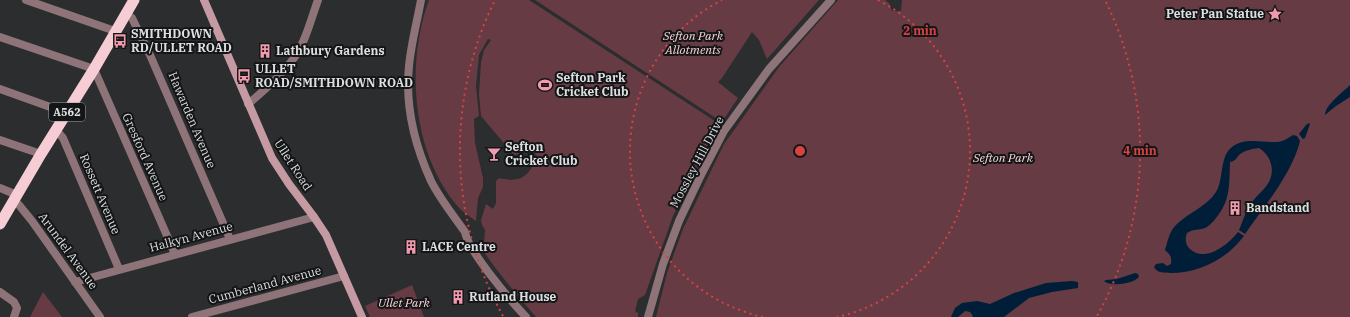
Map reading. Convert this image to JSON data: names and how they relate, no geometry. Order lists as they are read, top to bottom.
{
  "streets": {
    "highway": ["A562"],
    "main road": ["Ullet Road"],
    "street": [
      "Hawarden Avenue",
      "Gresford Avenue",
      "Mossley Hill Drive",
      "Rossett Avenue",
      "Halkyn Avenue",
      "Arundel Avenue",
      "Cumberland Avenue"
    ]
  },
  "crossings": [
    ["A562", "Hawarden Avenue"],
    ["A562", "Gresford Avenue"],
    ["A562", "Rossett Avenue"],
    ["A562", "Arundel Avenue"],
    ["Hawarden Avenue", "Halkyn Avenue"],
    ["Gresford Avenue", "Halkyn Avenue"],
    ["Ullet Road", "Halkyn Avenue"],
    ["Ullet Road", "Cumberland Avenue"],
    ["Rossett Avenue", "Halkyn Avenue"],
    ["Halkyn Avenue", "Arundel Avenue"]
  ],
  "parks": ["Sefton Park Allotments", "Sefton Park", "Ullet Park"],
  "places": {
    "place": ["Peter Pan Statue"],
    "bus stop": ["SMITHDOWN RD/ULLET ROAD", "ULLET ROAD/SMITHDOWN ROAD"],
    "building": [
      "Lathbury Gardens",
      "Bandstand",
      "LACE Centre",
      "Rutland House"
    ],
    "sports": ["Sefton Park Cricket Club"],
    "bar": ["Sefton Cricket Club"]
  },
  "rings": ["2 min", "4 min"]
}
